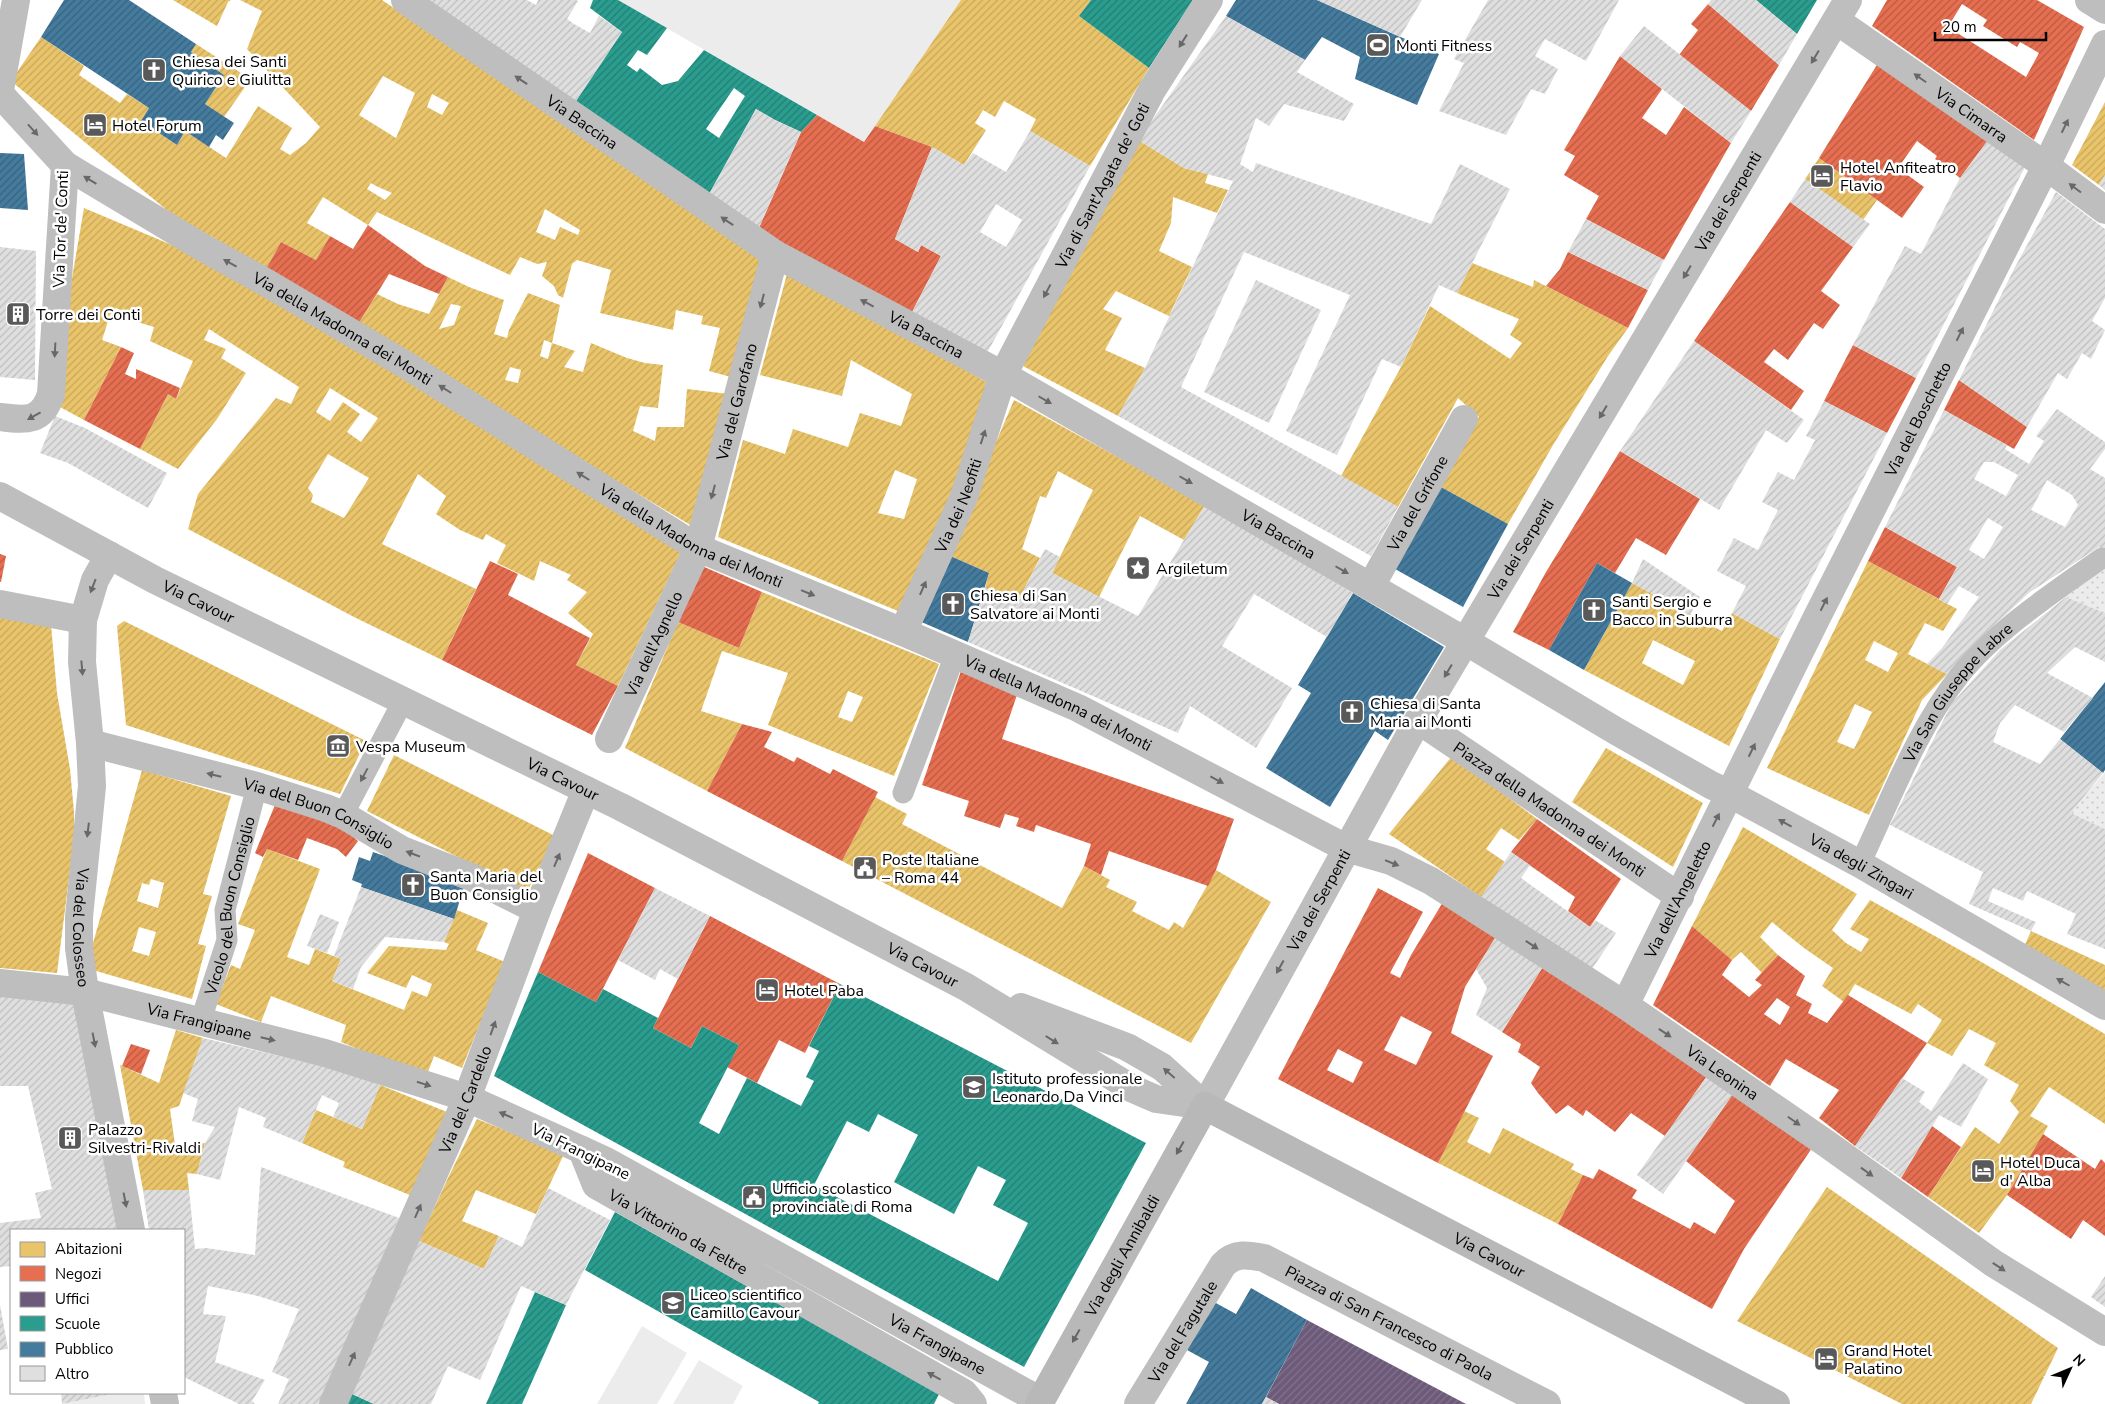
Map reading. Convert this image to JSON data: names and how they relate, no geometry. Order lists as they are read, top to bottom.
{
  "streets": {
    "main road": ["Via Cavour", "Via degli Annibaldi"],
    "street": [
      "Via Cimarra",
      "Via Baccina",
      "Via di Sant'Agata de' Goti",
      "Via dei Serpenti",
      "Via Tor de' Conti",
      "Via della Madonna dei Monti",
      "Via del Garofano",
      "Via del Boschetto",
      "Via del Grifone",
      "Via dei Neofiti",
      "Via dell'Agnello",
      "Piazza della Madonna dei Monti",
      "Via del Buon Consiglio",
      "Via degli Zingari",
      "Via dell'Angeletto",
      "Via del Colosseo",
      "Via Frangipane",
      "Via Leonina",
      "Via del Cardello",
      "Via Vittorino da Feltre",
      "Piazza di San Francesco di Paola",
      "Via del Fagutale"
    ],
    "lane": ["Via San Giuseppe Labre", "Vicolo del Buon Consiglio"]
  },
  "crossings": [
    ["Via Cimarra", "Via dei Serpenti"],
    ["Via Cimarra", "Via del Boschetto"],
    ["Via Baccina", "Via di Sant'Agata de' Goti"],
    ["Via Baccina", "Via dei Serpenti"],
    ["Via Baccina", "Via del Garofano"],
    ["Via Baccina", "Via del Grifone"],
    ["Via Baccina", "Via dei Neofiti"],
    ["Via Baccina", "Via degli Zingari"],
    ["Via di Sant'Agata de' Goti", "Via dei Neofiti"],
    ["Via dei Serpenti", "Via della Madonna dei Monti"],
    ["Via dei Serpenti", "Via Cavour"],
    ["Via dei Serpenti", "Piazza della Madonna dei Monti"],
    ["Via dei Serpenti", "Via degli Zingari"],
    ["Via dei Serpenti", "Via Leonina"],
    ["Via dei Serpenti", "Via degli Annibaldi"],
    ["Via Tor de' Conti", "Via della Madonna dei Monti"],
    ["Via della Madonna dei Monti", "Via del Garofano"],
    ["Via della Madonna dei Monti", "Via dei Neofiti"],
    ["Via della Madonna dei Monti", "Via dell'Agnello"],
    ["Via della Madonna dei Monti", "Via Leonina"],
    ["Via del Garofano", "Via dell'Agnello"],
    ["Via del Boschetto", "Via degli Zingari"],
    ["Via del Boschetto", "Via dell'Angeletto"],
    ["Via Cavour", "Via del Colosseo"],
    ["Via Cavour", "Via del Cardello"],
    ["Via Cavour", "Via degli Annibaldi"],
    ["Via San Giuseppe Labre", "Via degli Zingari"],
    ["Piazza della Madonna dei Monti", "Via dell'Angeletto"],
    ["Via del Buon Consiglio", "Vicolo del Buon Consiglio"],
    ["Via del Buon Consiglio", "Via del Colosseo"],
    ["Via del Buon Consiglio", "Via del Cardello"],
    ["Via degli Zingari", "Via dell'Angeletto"],
    ["Via dell'Angeletto", "Via Leonina"],
    ["Vicolo del Buon Consiglio", "Via Frangipane"],
    ["Via del Colosseo", "Via Frangipane"],
    ["Via Frangipane", "Via del Cardello"],
    ["Via Frangipane", "Via Vittorino da Feltre"],
    ["Via Frangipane", "Via degli Annibaldi"],
    ["Piazza di San Francesco di Paola", "Via del Fagutale"]
  ],
  "one_way": [
    "Via Cimarra",
    "Via di Sant'Agata de' Goti",
    "Via dei Serpenti",
    "Via Tor de' Conti",
    "Via del Garofano",
    "Via del Boschetto",
    "Via dei Neofiti",
    "Via del Buon Consiglio",
    "Via degli Zingari",
    "Via dell'Angeletto",
    "Via del Colosseo",
    "Via Leonina",
    "Via del Cardello",
    "Via Vittorino da Feltre",
    "Via degli Annibaldi"
  ],
  "places": {
    "sports": ["Monti Fitness"],
    "church": [
      "Chiesa dei Santi Quirico e Giulitta",
      "Chiesa di San Salvatore ai Monti",
      "Santi Sergio e Bacco in Suburra",
      "Chiesa di Santa Maria ai Monti",
      "Santa Maria del Buon Consiglio"
    ],
    "hotel": [
      "Hotel Forum",
      "Hotel Anfiteatro Flavio",
      "Hotel Paba",
      "Hotel Duca d' Alba",
      "Grand Hotel Palatino"
    ],
    "building": ["Torre dei Conti", "Palazzo Silvestri-Rivaldi"],
    "place": ["Argiletum"],
    "museum": ["Vespa Museum"],
    "public building": ["Poste Italiane – Roma 44", "Ufficio scolastico provinciale di Roma"],
    "school or university": ["Istituto professionale Leonardo Da Vinci", "Liceo scientifico Camillo Cavour"]
  },
  "legend": [
    "Abitazioni",
    "Negozi",
    "Uffici",
    "Scuole",
    "Pubblico",
    "Altro"
  ],
  "scale_bar": "20 m",
  "north": "top right"
}
